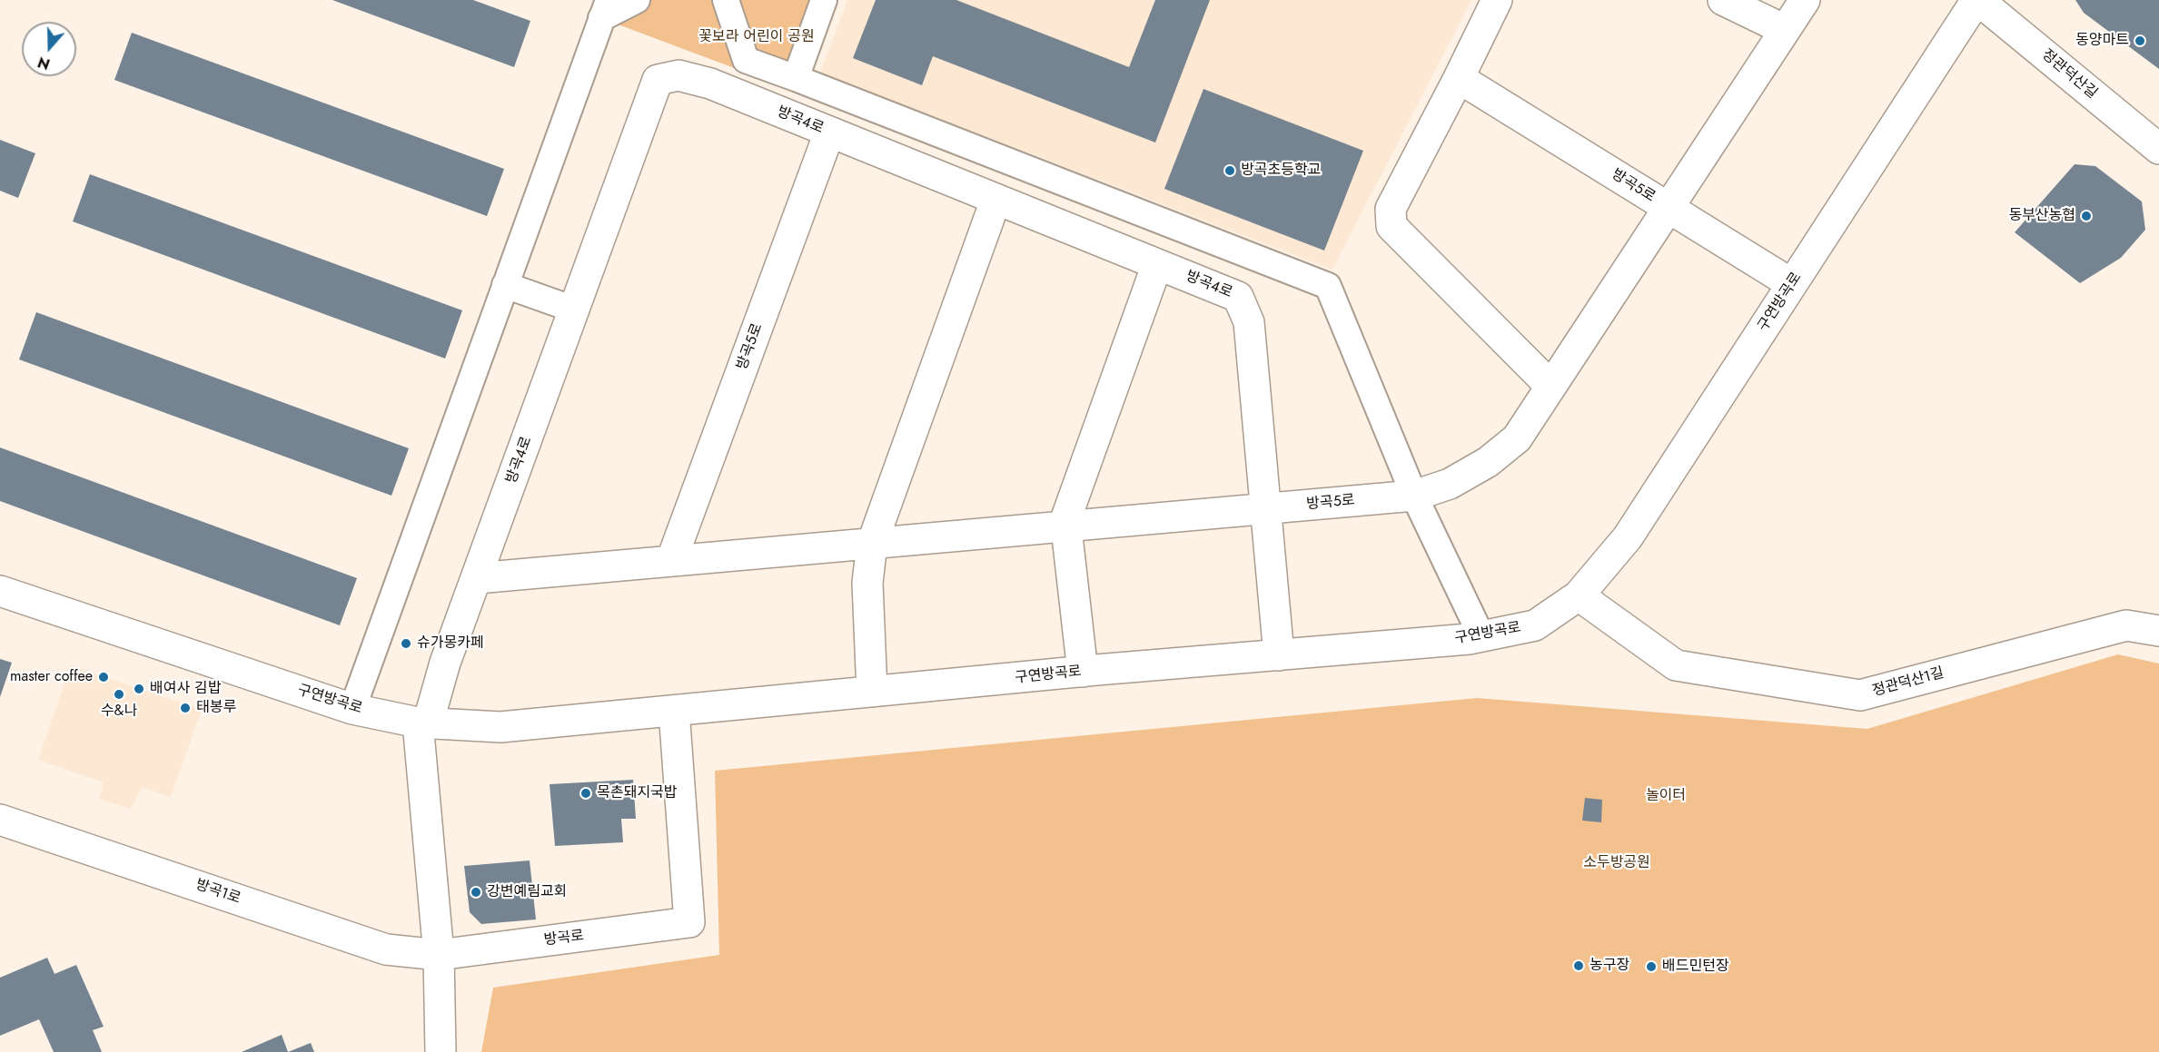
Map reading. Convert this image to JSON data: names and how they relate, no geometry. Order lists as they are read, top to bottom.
{
  "streets": {
    "street": [
      "정관덕산길",
      "방곡4로",
      "방곡5로",
      "구연방곡로",
      "정관덕산1길",
      "방곡1로",
      "방곡로"
    ]
  },
  "crossings": [
    ["정관덕산길", "구연방곡로"],
    ["방곡4로", "방곡5로"],
    ["방곡4로", "구연방곡로"],
    ["구연방곡로", "정관덕산1길"],
    ["구연방곡로", "방곡로"],
    ["방곡1로", "방곡로"]
  ],
  "parks": ["꽃보라 어린이 공원", "놀이터", "소두방공원"],
  "places": [
    "동양마트",
    "방곡초등학교",
    "동부산농협",
    "슈가몽카페",
    "master coffee",
    "배여사 김밥",
    "수&나",
    "태봉루",
    "목촌돼지국밥",
    "강변예림교회",
    "농구장",
    "배드민턴장"
  ],
  "north": "bottom"
}
